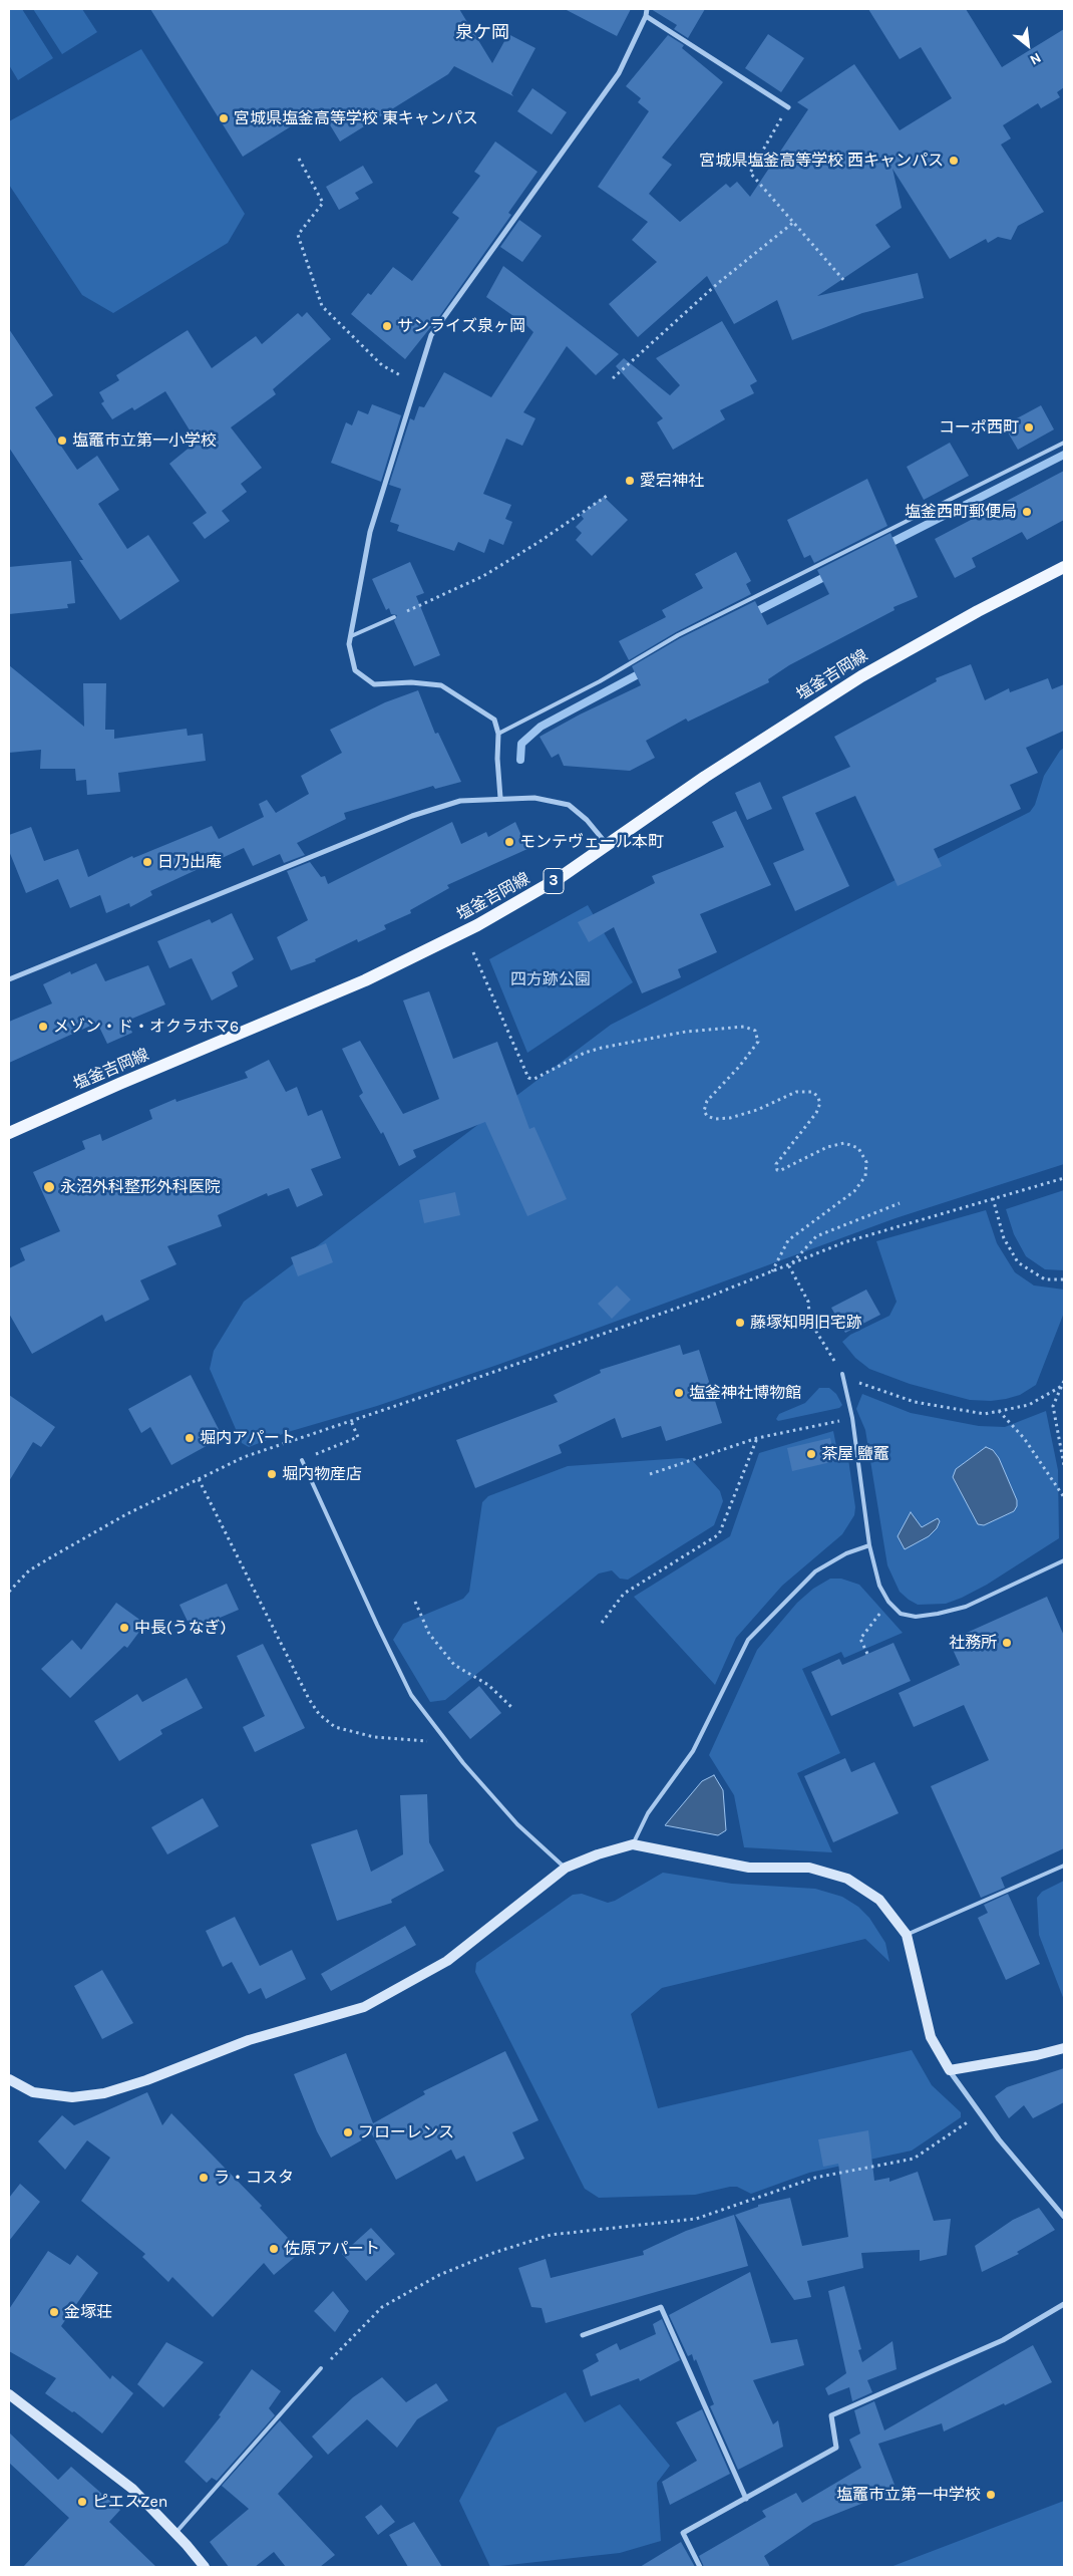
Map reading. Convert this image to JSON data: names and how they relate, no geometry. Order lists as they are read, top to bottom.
{
  "streets": {
    "main road": ["塩釜吉岡線", "3"]
  },
  "districts": ["泉ケ岡"],
  "parks": ["四方跡公園"],
  "places": [
    "宮城県塩釜高等学校 東キャンパス",
    "宮城県塩釜高等学校 西キャンパス",
    "サンライズ泉ヶ岡",
    "コーポ西町",
    "塩竈市立第一小学校",
    "愛宕神社",
    "塩釜西町郵便局",
    "モンテヴェール本町",
    "日乃出庵",
    "メゾン・ド・オクラホマ6",
    "永沼外科整形外科医院",
    "藤塚知明旧宅跡",
    "塩釜神社博物館",
    "堀内アパート",
    "茶屋 鹽竈",
    "堀内物産店",
    "中長(うなぎ)",
    "社務所",
    "フローレンス",
    "ラ・コスタ",
    "佐原アパート",
    "金塚荘",
    "塩竈市立第一中学校",
    "ピエスZen"
  ],
  "north": "bottom right"
}
